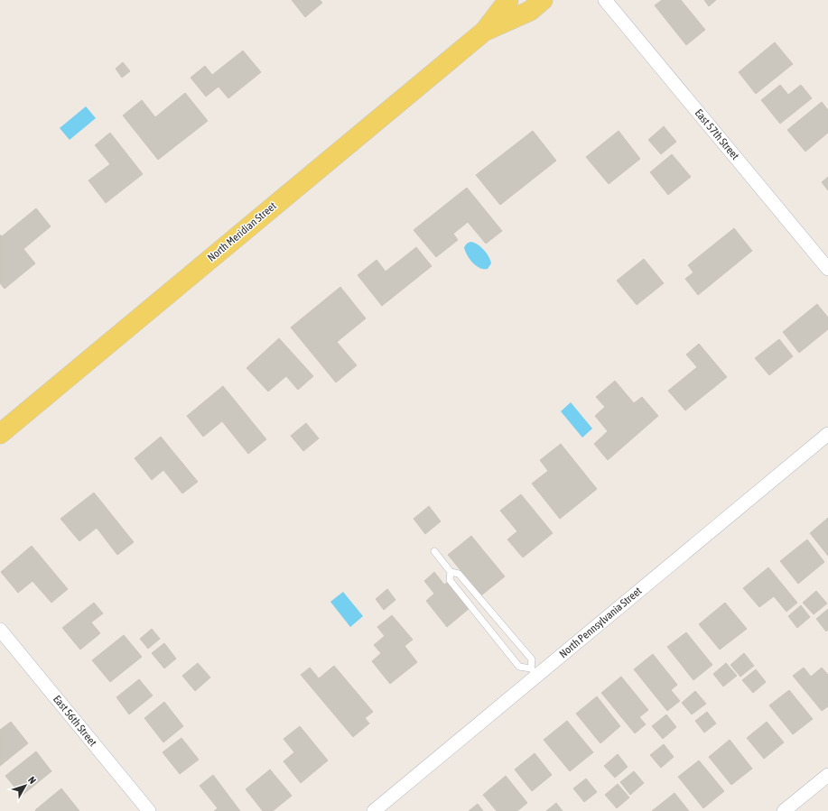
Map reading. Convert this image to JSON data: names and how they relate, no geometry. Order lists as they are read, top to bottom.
{
  "streets": {
    "main road": ["North Meridian Street"],
    "street": ["East 57th Street", "North Pennsylvania Street", "East 56th Street"]
  },
  "north": "top right"
}
